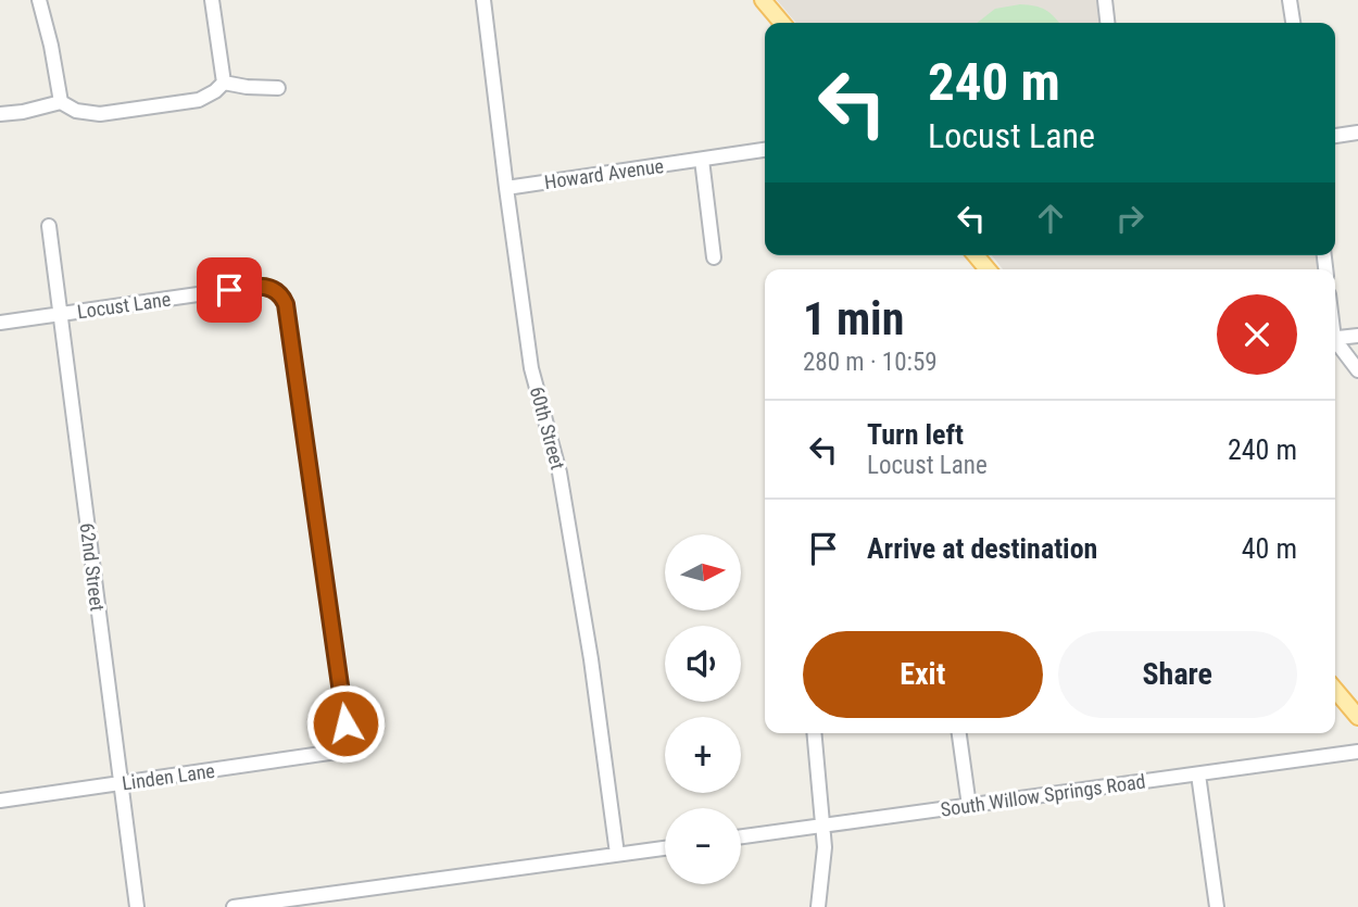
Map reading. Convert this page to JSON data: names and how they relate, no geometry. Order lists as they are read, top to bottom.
{
  "streets": {
    "street": [
      "Howard Avenue",
      "Locust Lane",
      "60th Street",
      "62nd Street",
      "Linden Lane",
      "South Willow Springs Road"
    ]
  },
  "crossings": [
    ["Howard Avenue", "60th Street"],
    ["Locust Lane", "62nd Street"],
    ["Locust Lane", "Linden Lane"],
    ["62nd Street", "Linden Lane"]
  ],
  "north": "right",
  "page": {
    "turn": ["240 m", "Locust Lane"],
    "heading": ["1 min", "280 m · 10:59"],
    "list": [
      {
        "name": "Turn left",
        "note": "Locust Lane",
        "value": "240 m"
      },
      {
        "name": "Arrive at destination",
        "value": "40 m"
      }
    ],
    "map_buttons": ["+", "−"],
    "buttons": ["Exit", "Share"]
  }
}
